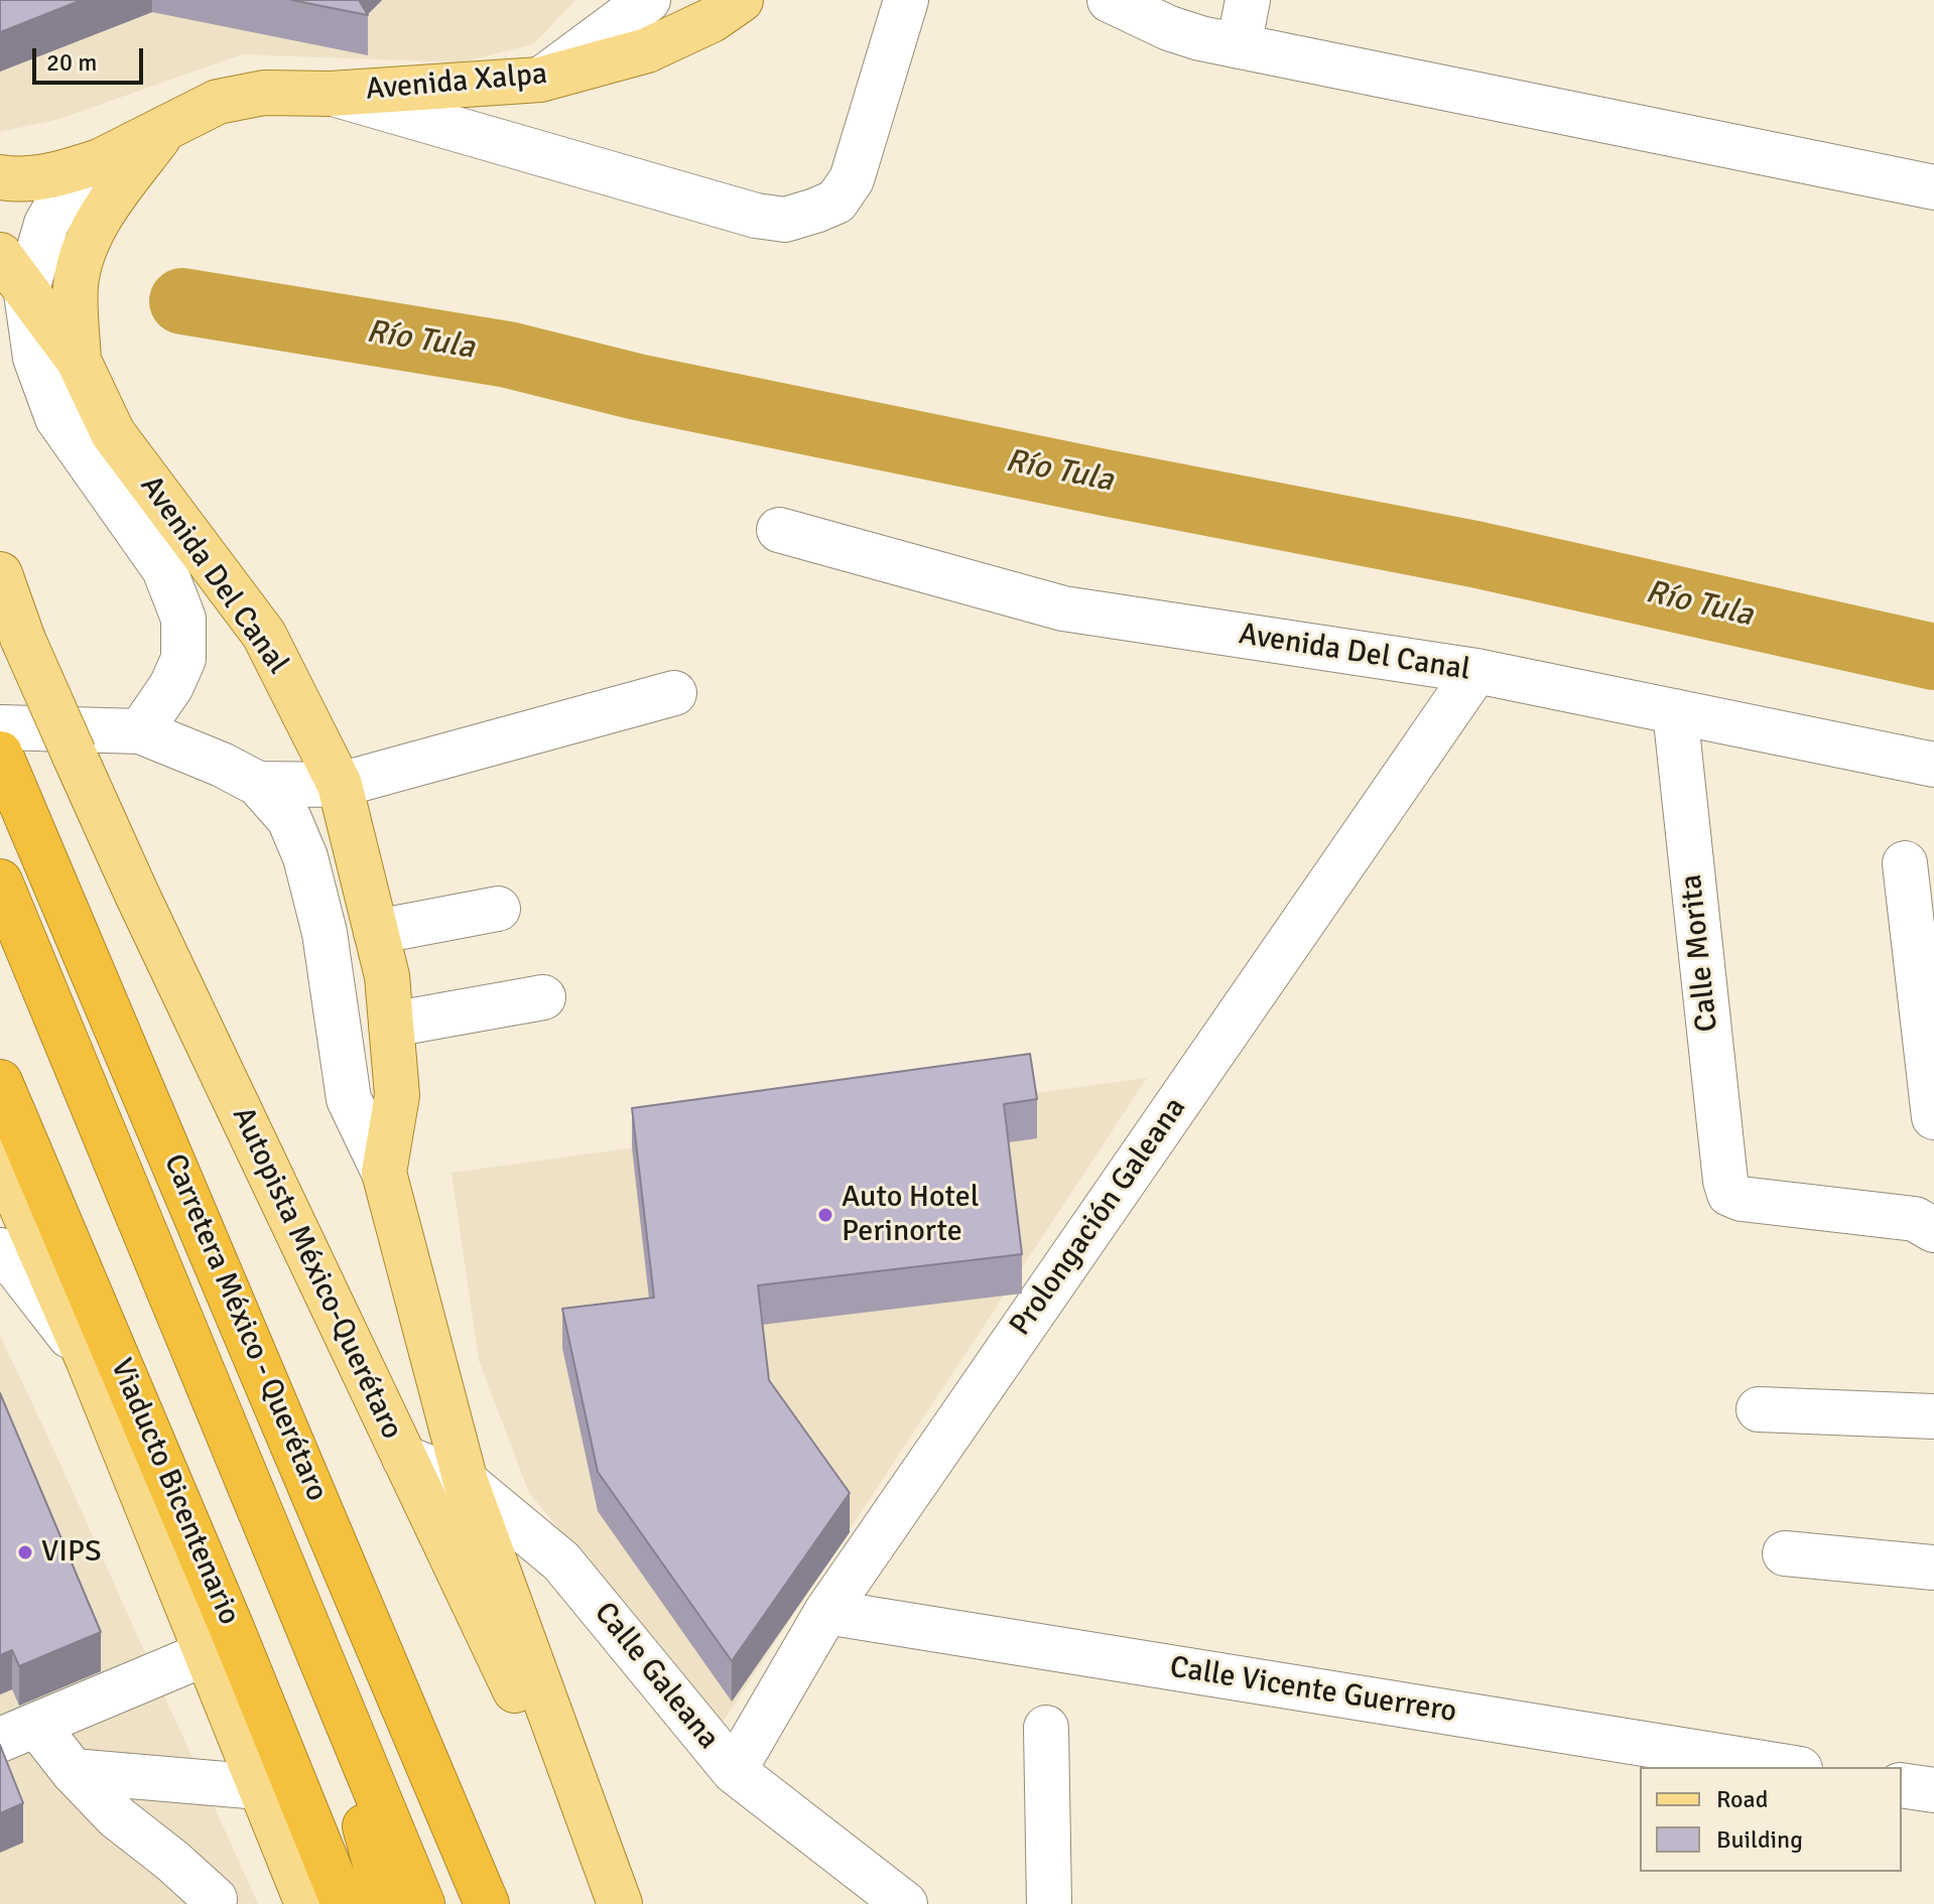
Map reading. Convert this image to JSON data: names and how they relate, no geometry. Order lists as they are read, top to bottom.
{
  "streets": {
    "highway": ["Carretera México - Querétaro", "Viaducto Bicentenario"],
    "main road": ["Avenida Xalpa", "Avenida Del Canal", "Autopista México-Querétaro"],
    "street": [
      "Calle Morita",
      "Prolongación Galeana",
      "Calle Galeana",
      "Calle Vicente Guerrero"
    ]
  },
  "crossings": [
    ["Avenida Xalpa", "Avenida Del Canal"],
    ["Avenida Del Canal", "Calle Morita"],
    ["Avenida Del Canal", "Prolongación Galeana"],
    ["Prolongación Galeana", "Calle Galeana"],
    ["Prolongación Galeana", "Calle Vicente Guerrero"],
    ["Autopista México-Querétaro", "Calle Galeana"]
  ],
  "water": ["Río Tula"],
  "places": ["Auto Hotel Perinorte", "VIPS"],
  "legend": ["Road", "Building"],
  "scale_bar": "20 m"
}
